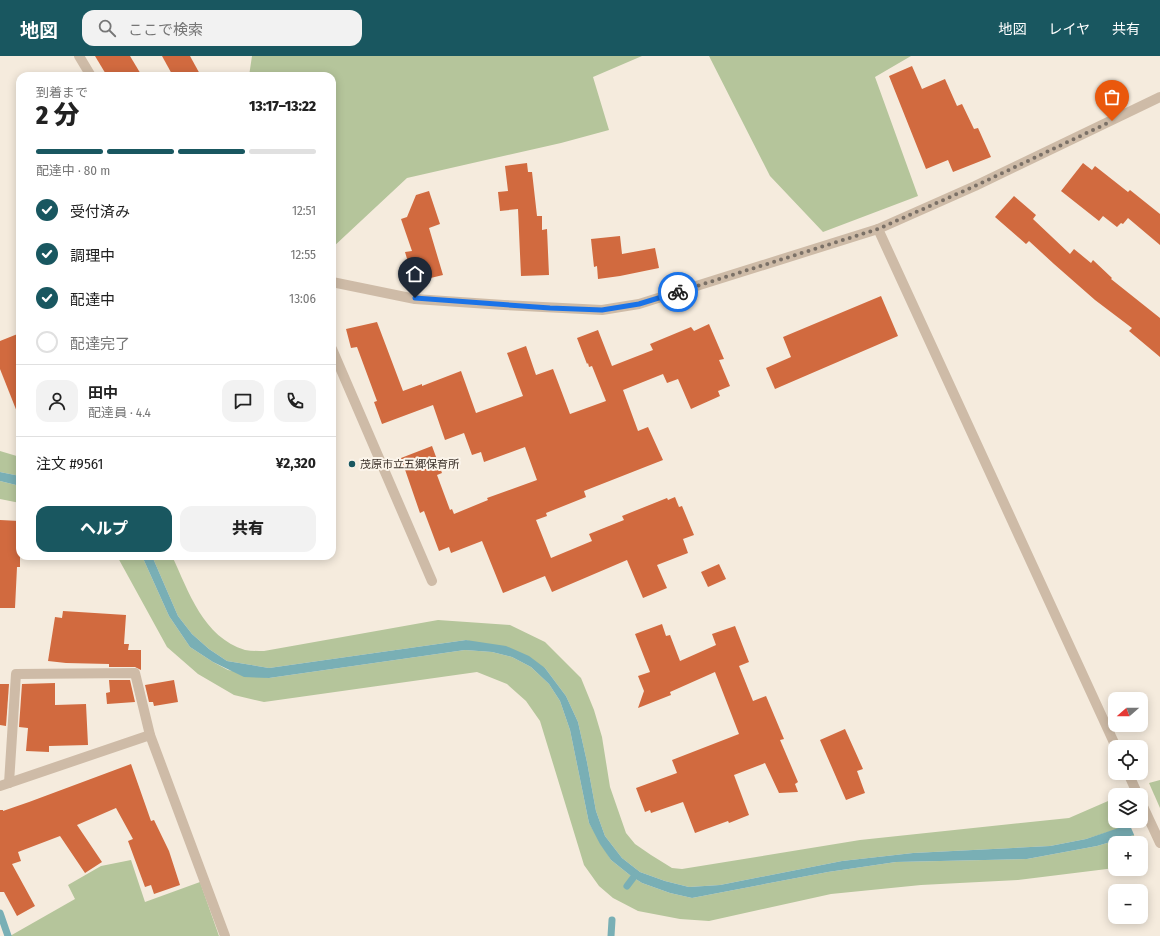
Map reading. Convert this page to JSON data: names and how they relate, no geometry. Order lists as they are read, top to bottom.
{
  "places": ["茂原市立五郷保育所"],
  "north": "left",
  "page": {
    "header": "地図",
    "search": "ここで検索",
    "nav": ["地図", "レイヤ", "共有"],
    "heading": ["2 分", "到着まで", "13:17–13:22"],
    "panel": [
      "田中",
      "配達員 · 4.4",
      "注文 #9561",
      "¥2,320"
    ],
    "bar": "配達中 · 80 m",
    "list": [
      ["受付済み", "12:51"],
      ["調理中", "12:55"],
      ["配達中", "13:06"],
      "配達完了"
    ],
    "buttons": ["ヘルプ", "共有"],
    "map_buttons": ["+", "−"]
  }
}
